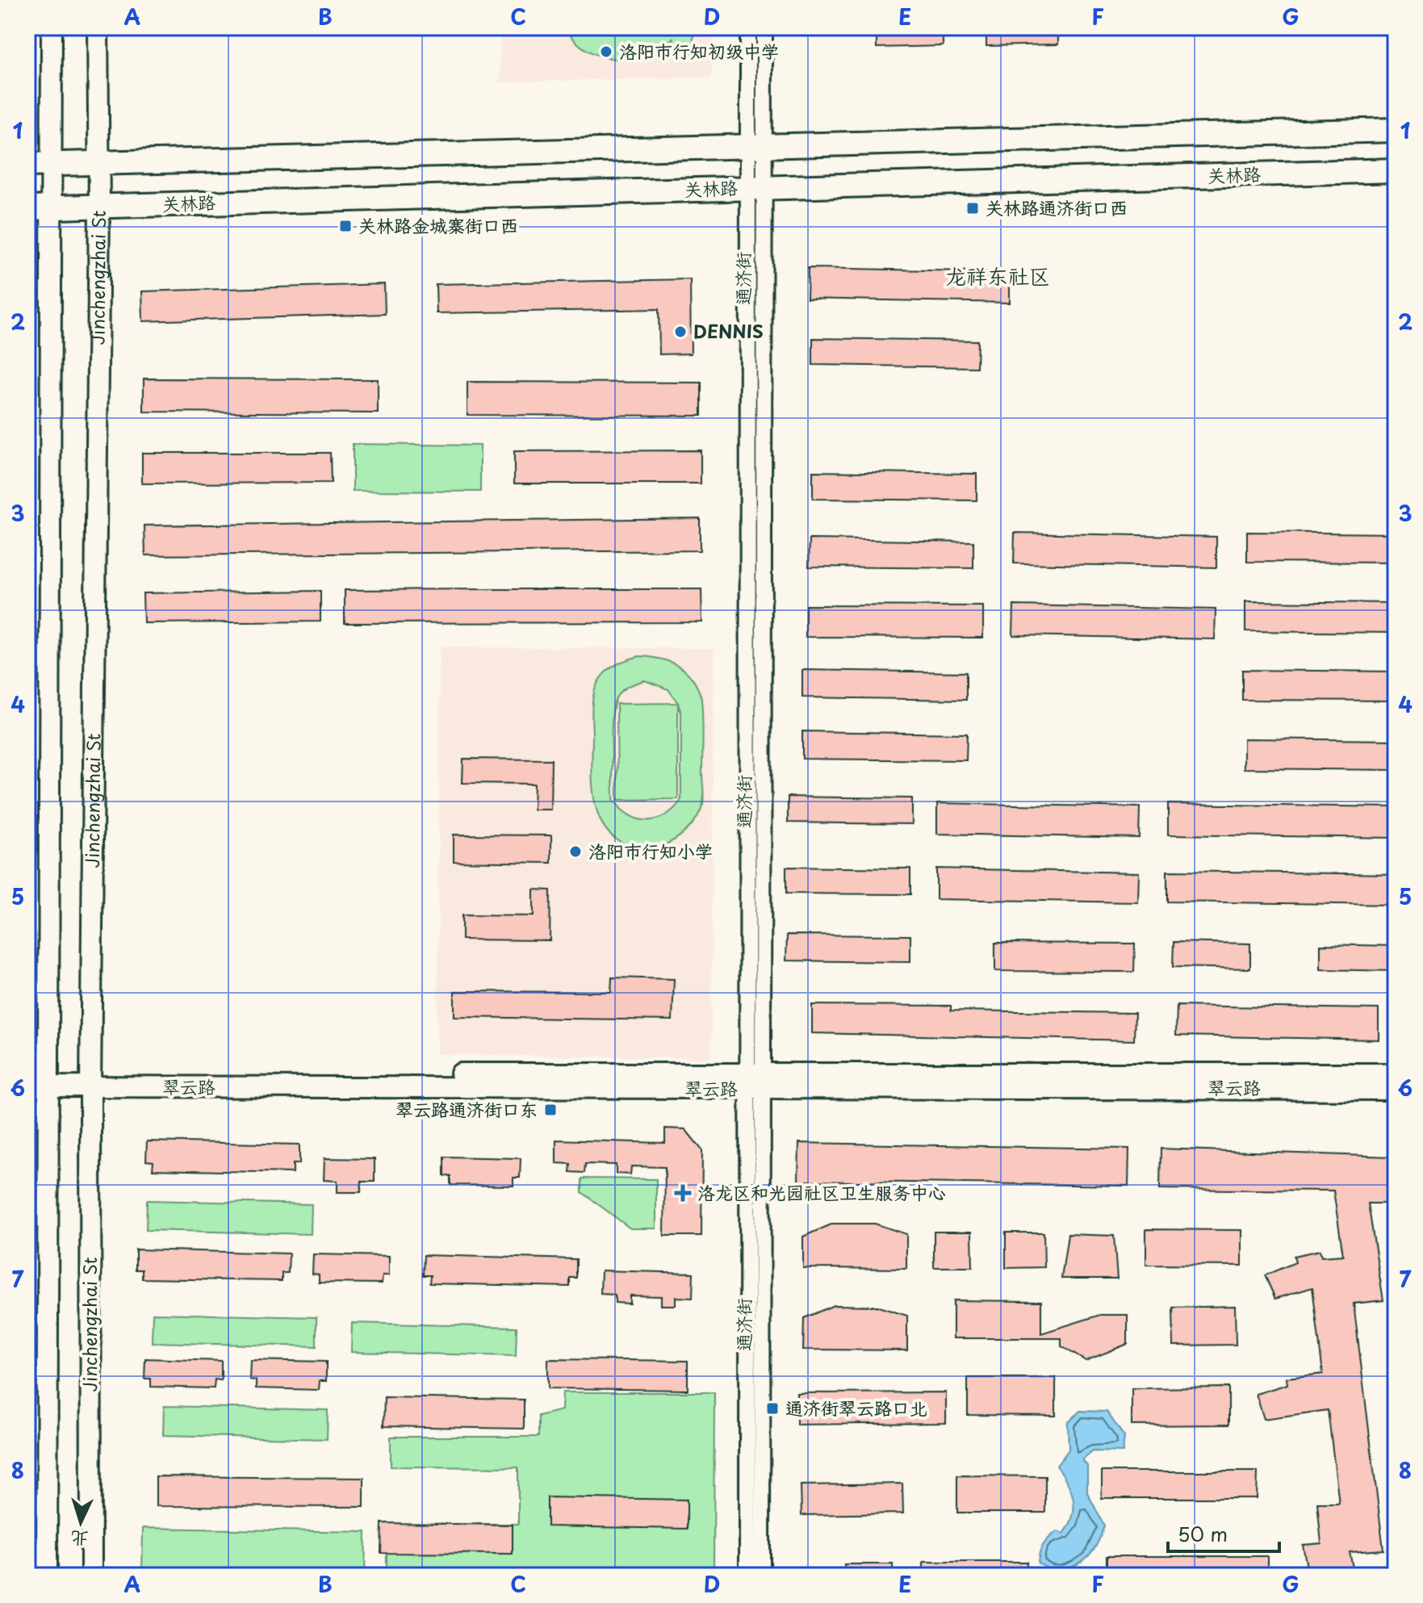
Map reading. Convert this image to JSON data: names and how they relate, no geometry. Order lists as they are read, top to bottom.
{
  "streets": {
    "main road": ["关林路", "Jinchengzhai St", "翠云路"],
    "street": ["通济街"]
  },
  "crossings": [
    ["关林路", "Jinchengzhai St"],
    ["关林路", "通济街"],
    ["Jinchengzhai St", "翠云路"],
    ["通济街", "翠云路"]
  ],
  "districts": ["龙祥东社区"],
  "places": {
    "other": ["洛阳市行知初级中学", "DENNIS", "洛阳市行知小学"],
    "transit": [
      "关林路通济街口西",
      "关林路金城寨街口西",
      "翠云路通济街口东",
      "通济街翠云路口北"
    ],
    "health": ["洛龙区和光园社区卫生服务中心"]
  },
  "scale_bar": "50 m",
  "north": "bottom",
  "grid": {
    "columns": [
      "A",
      "B",
      "C",
      "D",
      "E",
      "F",
      "G"
    ],
    "rows": [
      "1",
      "2",
      "3",
      "4",
      "5",
      "6",
      "7",
      "8"
    ]
  }
}
